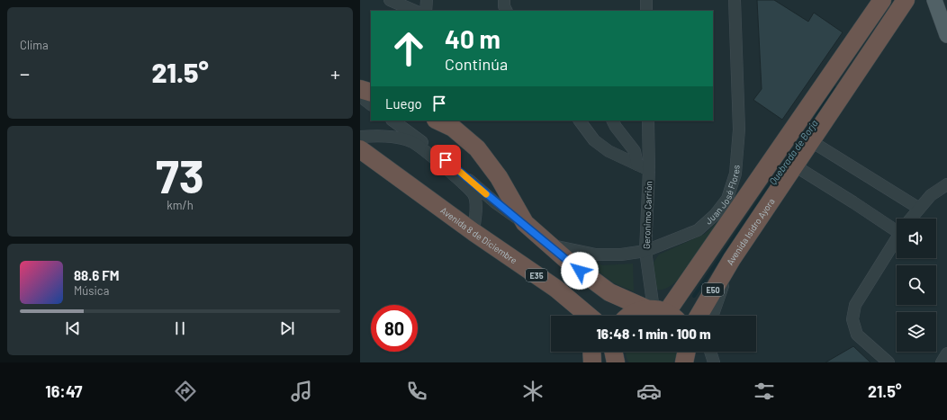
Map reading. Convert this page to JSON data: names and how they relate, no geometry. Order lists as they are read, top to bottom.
{
  "streets": {
    "highway": [
      "Avenida Isidro Ayora",
      "Avenida 8 de Diciembre",
      "E35",
      "E50"
    ],
    "street": ["Juan José Flores", "Geronimo Carrión"]
  },
  "crossings": [
    ["Juan José Flores", "Geronimo Carrión"],
    ["Geronimo Carrión", "E50"]
  ],
  "water": ["Quebrada de Borja"],
  "page": {
    "tile": [
      "Clima",
      ["73", "km/h"]
    ],
    "turn": ["40 m", "Continúa"],
    "heat": ["−", "21.5°", "+"],
    "then": "Luego",
    "song": ["88.6 FM", "Música"],
    "limit": "80",
    "trip": "16:48 · 1 min · 100 m",
    "tabs": ["16:47", "21.5°"]
  }
}
